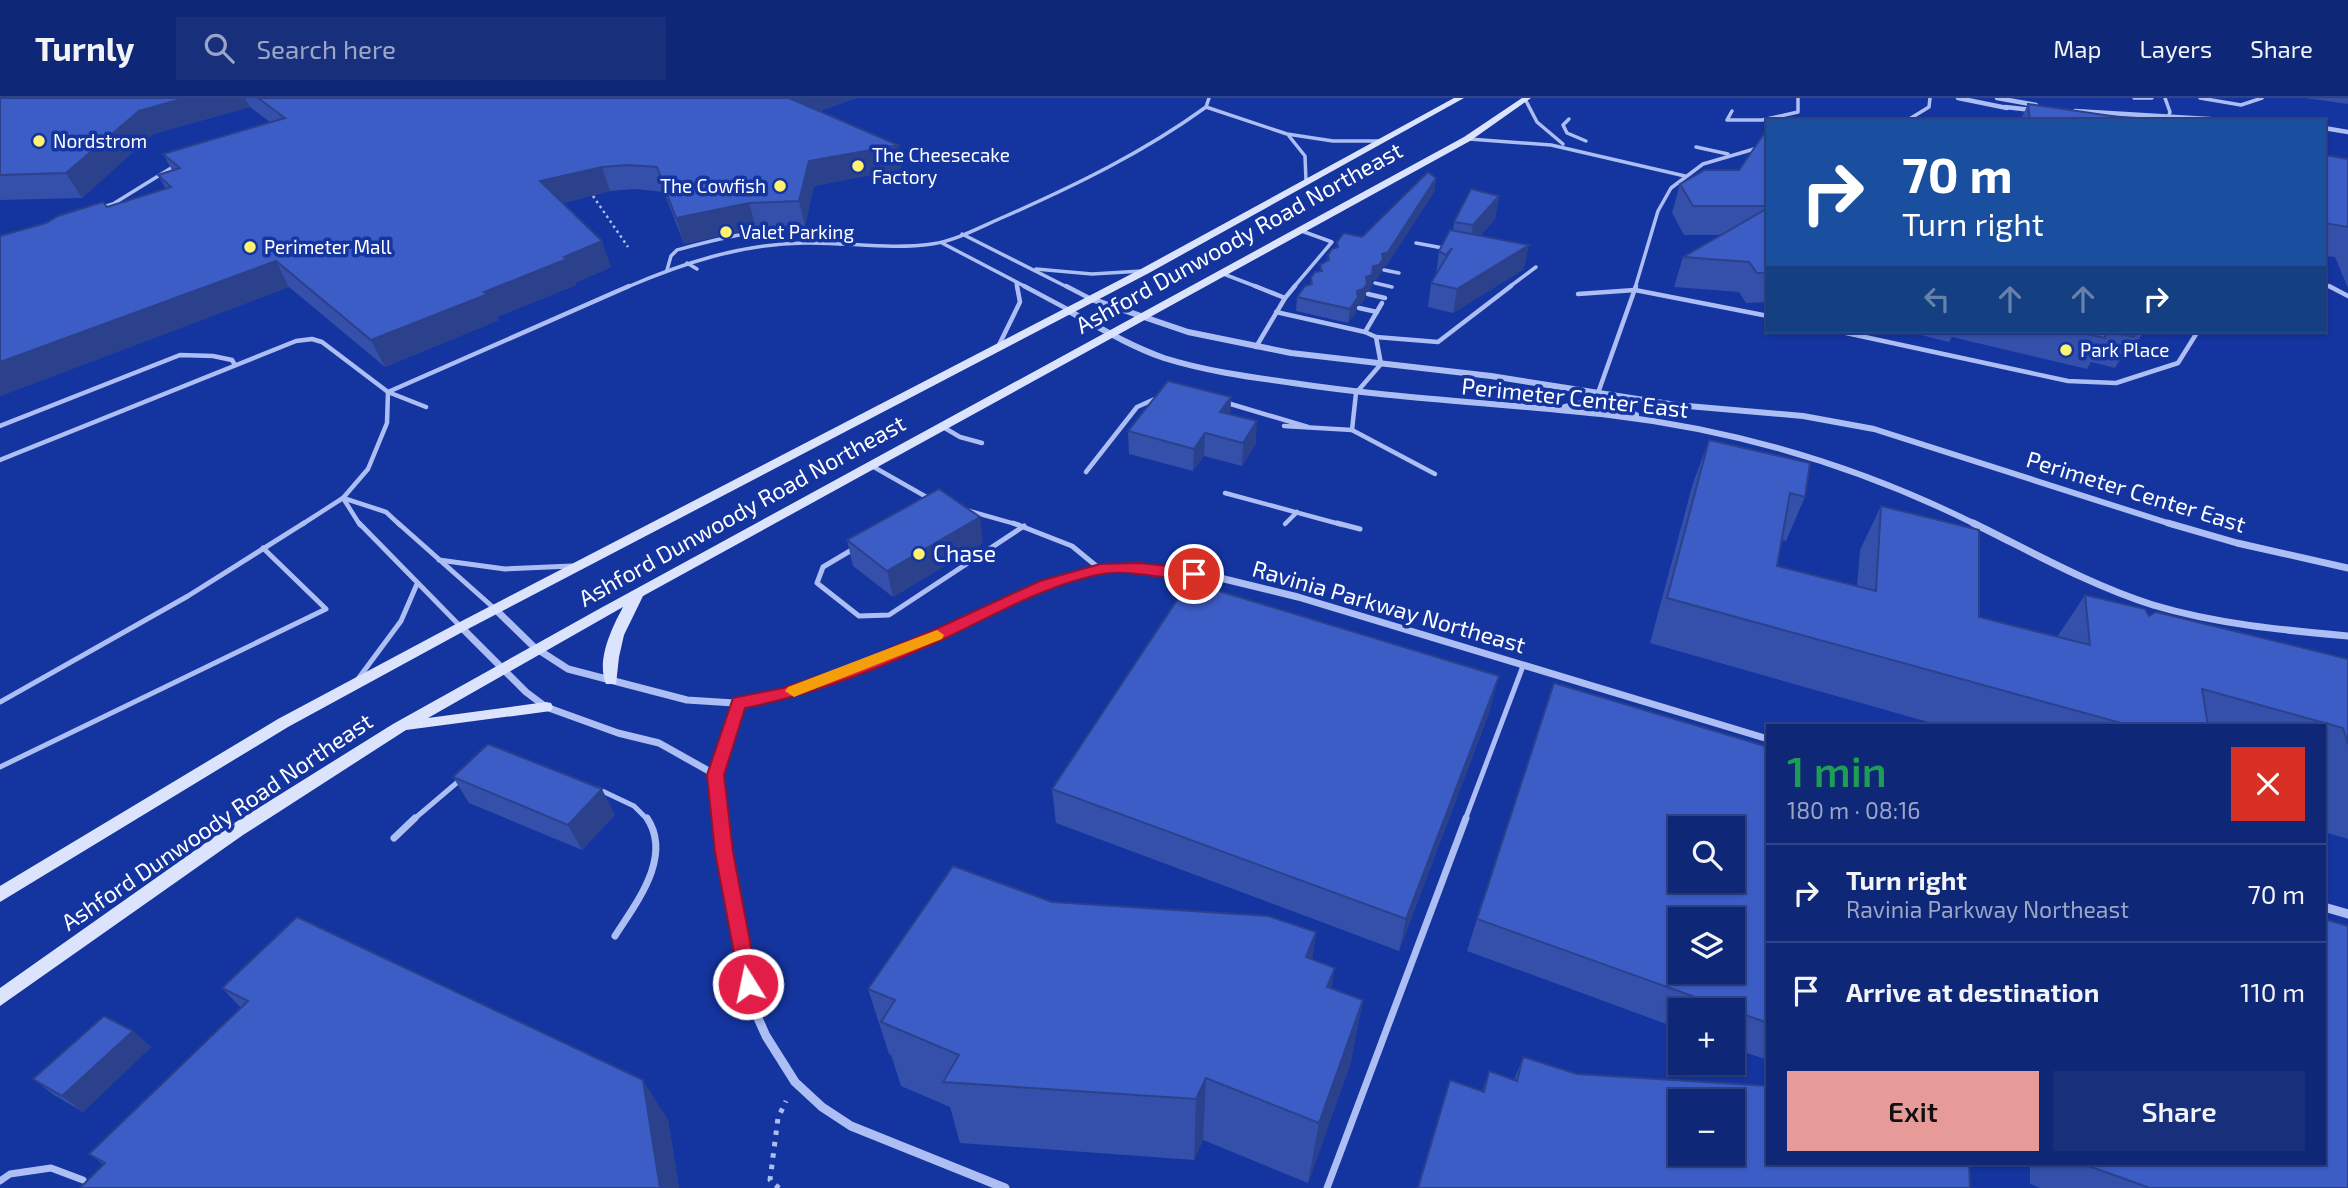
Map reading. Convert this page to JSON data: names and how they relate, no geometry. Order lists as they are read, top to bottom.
{
  "streets": {
    "main road": ["Ashford Dunwoody Road Northeast"],
    "street": ["Perimeter Center East", "Ravinia Parkway Northeast"]
  },
  "crossings": [
    ["Ashford Dunwoody Road Northeast", "Perimeter Center East"],
    ["Ashford Dunwoody Road Northeast", "Ravinia Parkway Northeast"]
  ],
  "places": [
    "Nordstrom",
    "The Cheesecake Factory",
    "The Cowfish",
    "Valet Parking",
    "Perimeter Mall",
    "Park Place",
    "Chase"
  ],
  "page": {
    "header": "Turnly",
    "search": "Search here",
    "nav": ["Map", "Layers", "Share"],
    "turn": ["70 m", "Turn right"],
    "heading": ["1 min", "180 m · 08:16"],
    "map_buttons": ["+", "−"],
    "list": [
      {
        "name": "Turn right",
        "note": "Ravinia Parkway Northeast",
        "value": "70 m"
      },
      {
        "name": "Arrive at destination",
        "value": "110 m"
      }
    ],
    "buttons": ["Exit", "Share"]
  }
}
